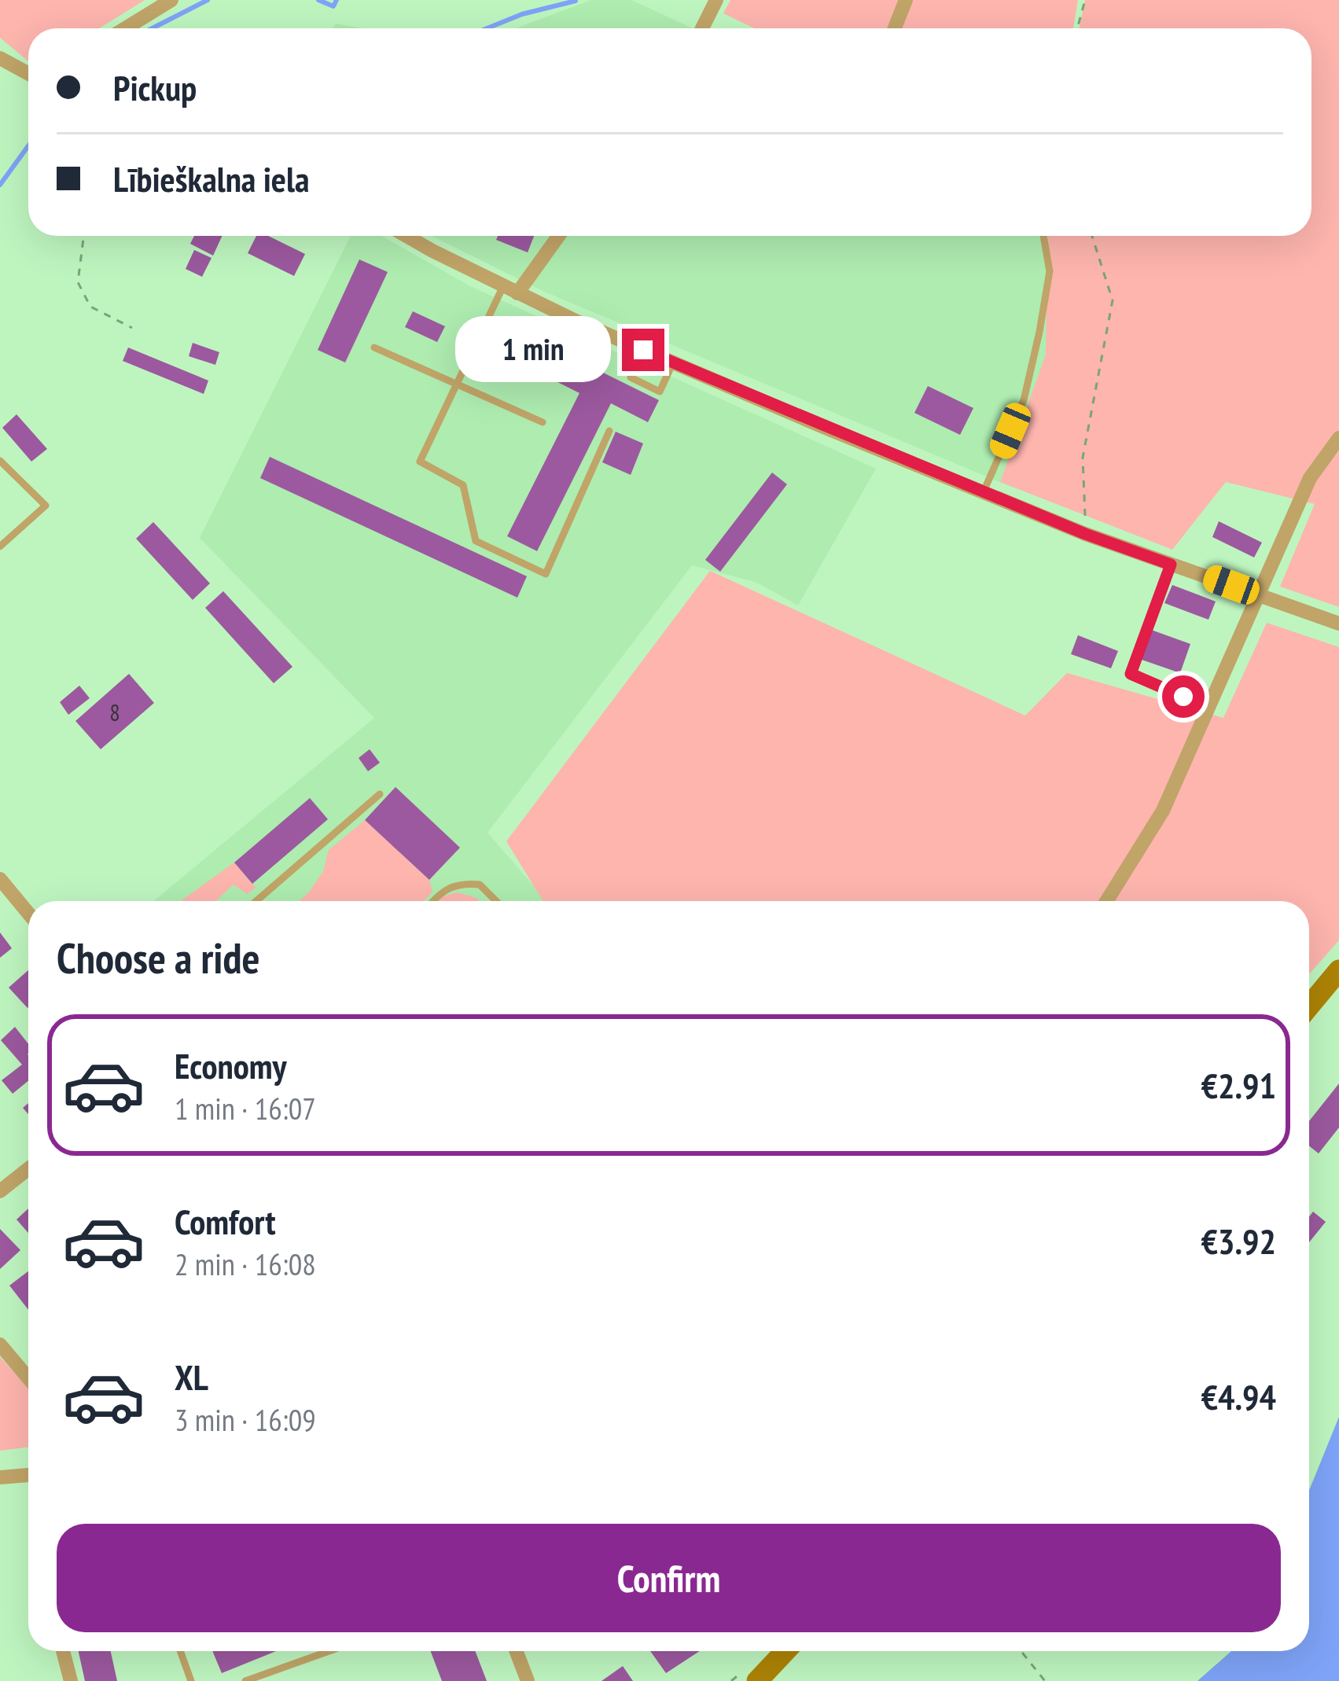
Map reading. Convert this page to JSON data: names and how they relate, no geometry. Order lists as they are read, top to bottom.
{
  "house_numbers": ["8"],
  "page": {
    "banner": ["Pickup", "Lībieškalna iela"],
    "bubble": "1 min",
    "heading": "Choose a ride",
    "list": [
      {
        "name": "Economy",
        "note": "1 min · 16:07",
        "value": "€2.91"
      },
      {
        "name": "Comfort",
        "note": "2 min · 16:08",
        "value": "€3.92"
      },
      {
        "name": "XL",
        "note": "3 min · 16:09",
        "value": "€4.94"
      }
    ],
    "buttons": "Confirm"
  }
}
